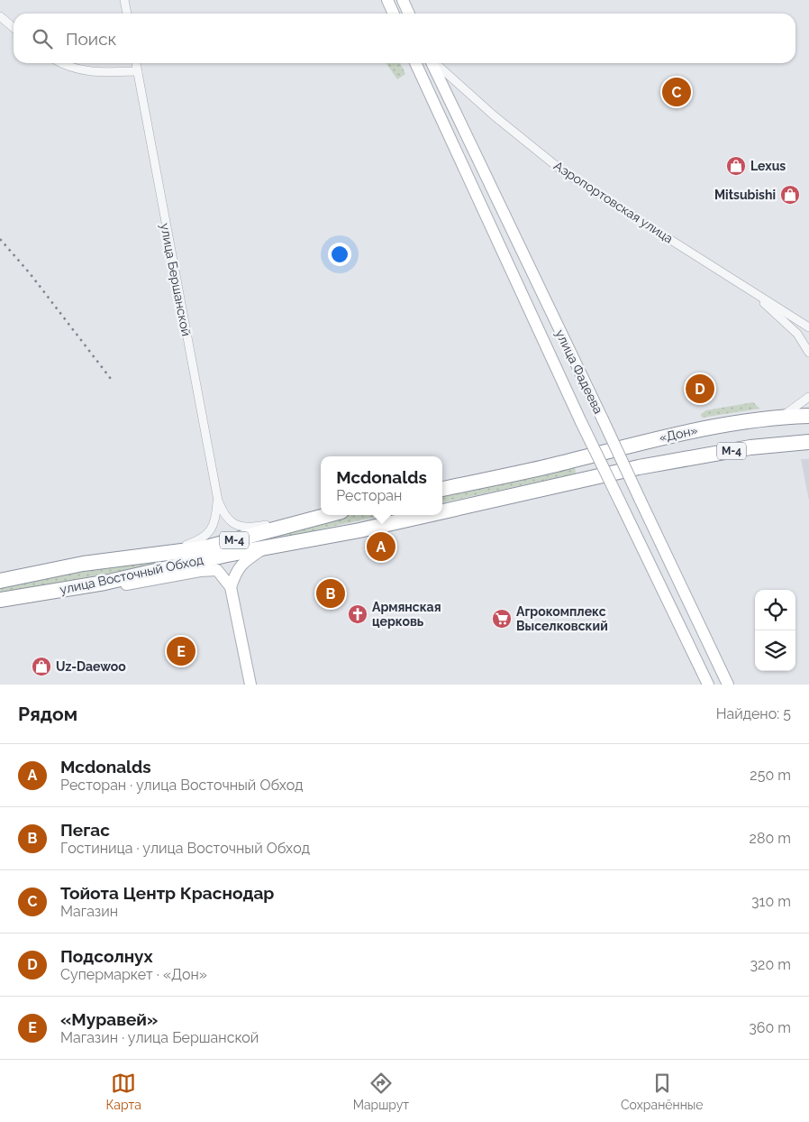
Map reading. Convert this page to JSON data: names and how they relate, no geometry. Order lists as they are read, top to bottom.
{
  "streets": {
    "highway": ["«Дон»", "М-4", "улица Восточный Обход"],
    "main road": ["улица Фадеева"],
    "street": ["Аэропортовская улица", "улица Бершанской"]
  },
  "crossings": [
    ["улица Бершанской", "улица Восточный Обход"],
    ["«Дон»", "улица Восточный Обход"]
  ],
  "places": {
    "shop": ["Lexus", "Mitsubishi", "Uz-Daewoo"],
    "church": ["Армянская церковь"],
    "supermarket": ["Агрокомплекс Выселковский"]
  },
  "page": {
    "search": "Поиск",
    "pins": [
      "C",
      "D",
      "A",
      "B",
      "E"
    ],
    "popup": ["Mcdonalds", "Ресторан"],
    "heading": ["Рядом", "Найдено: 5"],
    "list": [
      {
        "mark": "A",
        "name": "Mcdonalds",
        "note": "Ресторан · улица Восточный Обход",
        "value": "250 m"
      },
      {
        "mark": "B",
        "name": "Пегас",
        "note": "Гостиница · улица Восточный Обход",
        "value": "280 m"
      },
      {
        "mark": "C",
        "name": "Тойота Центр Краснодар",
        "note": "Магазин",
        "value": "310 m"
      },
      {
        "mark": "D",
        "name": "Подсолнух",
        "note": "Супермаркет · «Дон»",
        "value": "320 m"
      },
      {
        "mark": "E",
        "name": "«Муравей»",
        "note": "Магазин · улица Бершанской",
        "value": "360 m"
      }
    ],
    "nav": ["Карта", "Маршрут", "Сохранённые"]
  }
}
